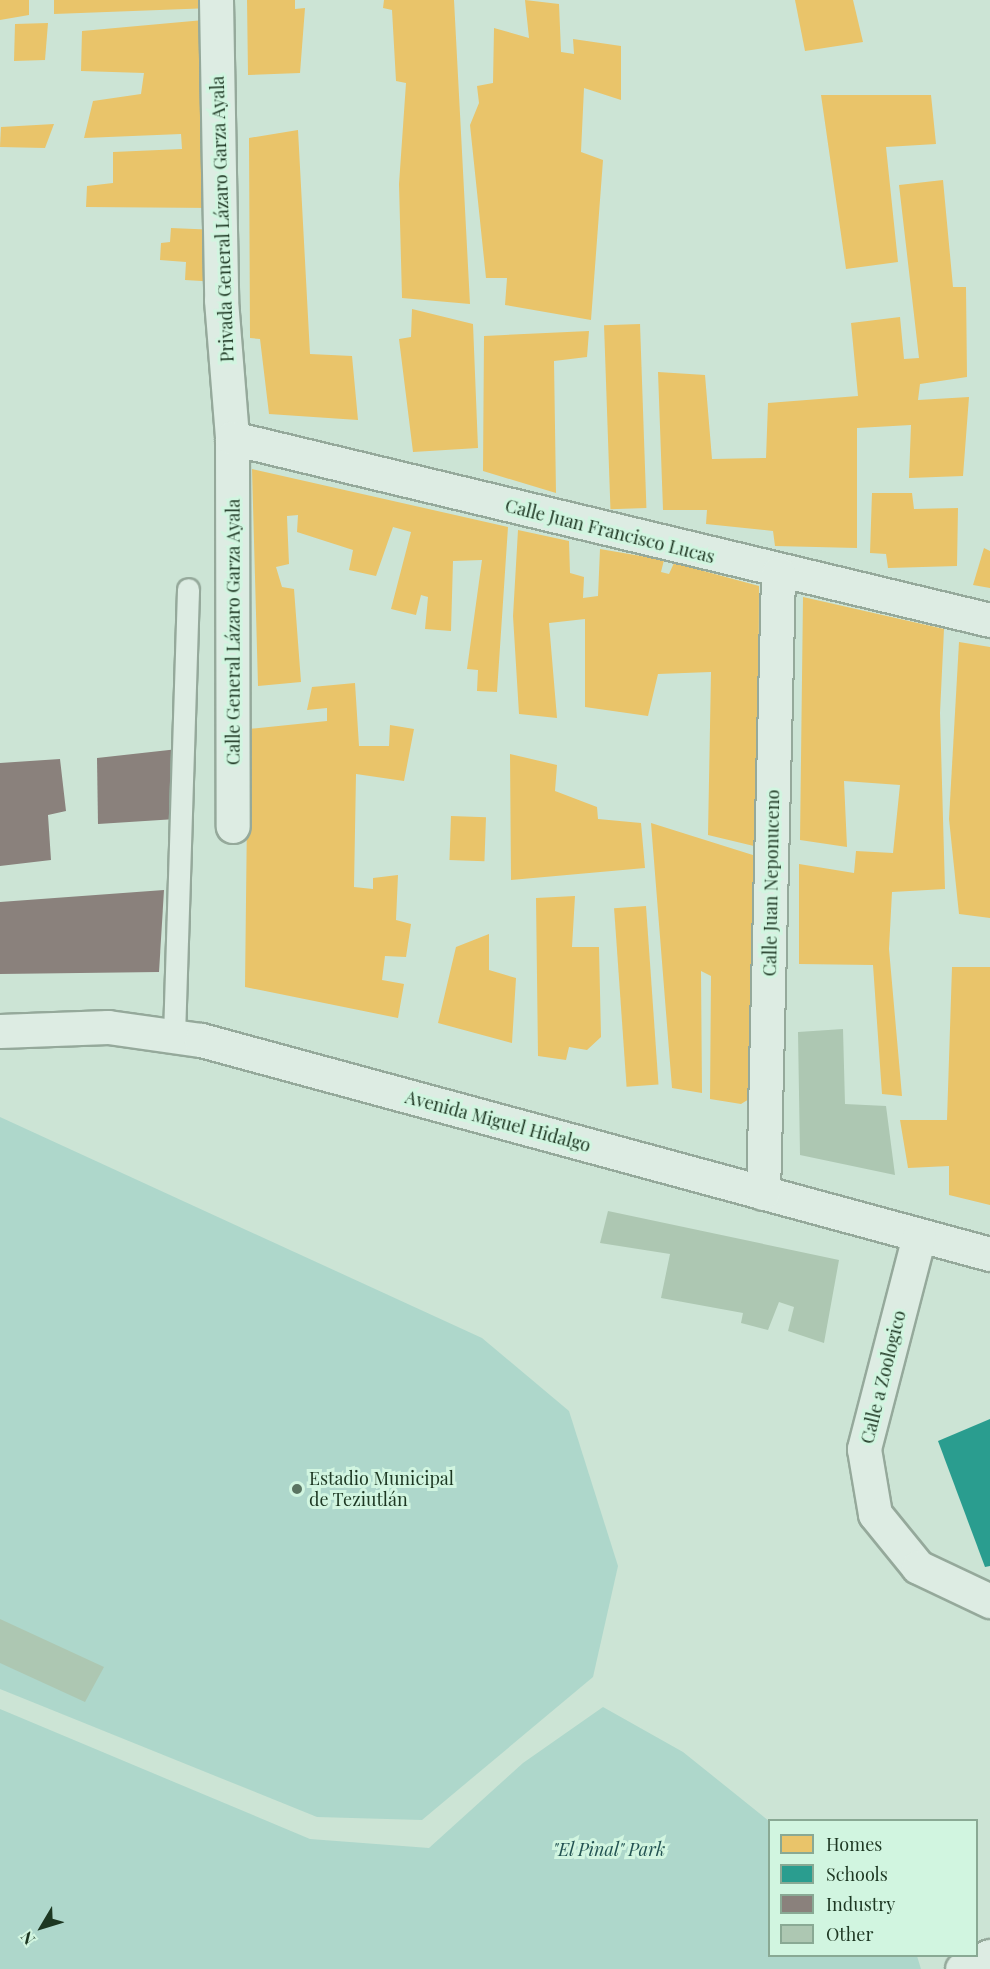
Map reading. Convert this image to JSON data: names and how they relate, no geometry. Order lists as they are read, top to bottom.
{
  "streets": {
    "street": [
      "Privada General Lázaro Garza Ayala",
      "Calle Juan Francisco Lucas",
      "Calle General Lázaro Garza Ayala",
      "Calle Juan Neponuceno",
      "Avenida Miguel Hidalgo",
      "Calle a Zoologico"
    ]
  },
  "crossings": [
    ["Privada General Lázaro Garza Ayala", "Calle Juan Francisco Lucas"],
    ["Privada General Lázaro Garza Ayala", "Calle General Lázaro Garza Ayala"],
    ["Calle Juan Francisco Lucas", "Calle General Lázaro Garza Ayala"],
    ["Calle Juan Francisco Lucas", "Calle Juan Neponuceno"],
    ["Calle Juan Neponuceno", "Avenida Miguel Hidalgo"],
    ["Avenida Miguel Hidalgo", "Calle a Zoologico"]
  ],
  "parks": ["\"El Pinal\" Park"],
  "places": ["Estadio Municipal de Teziutlán"],
  "legend": [
    "Homes",
    "Schools",
    "Industry",
    "Other"
  ],
  "north": "bottom left"
}
